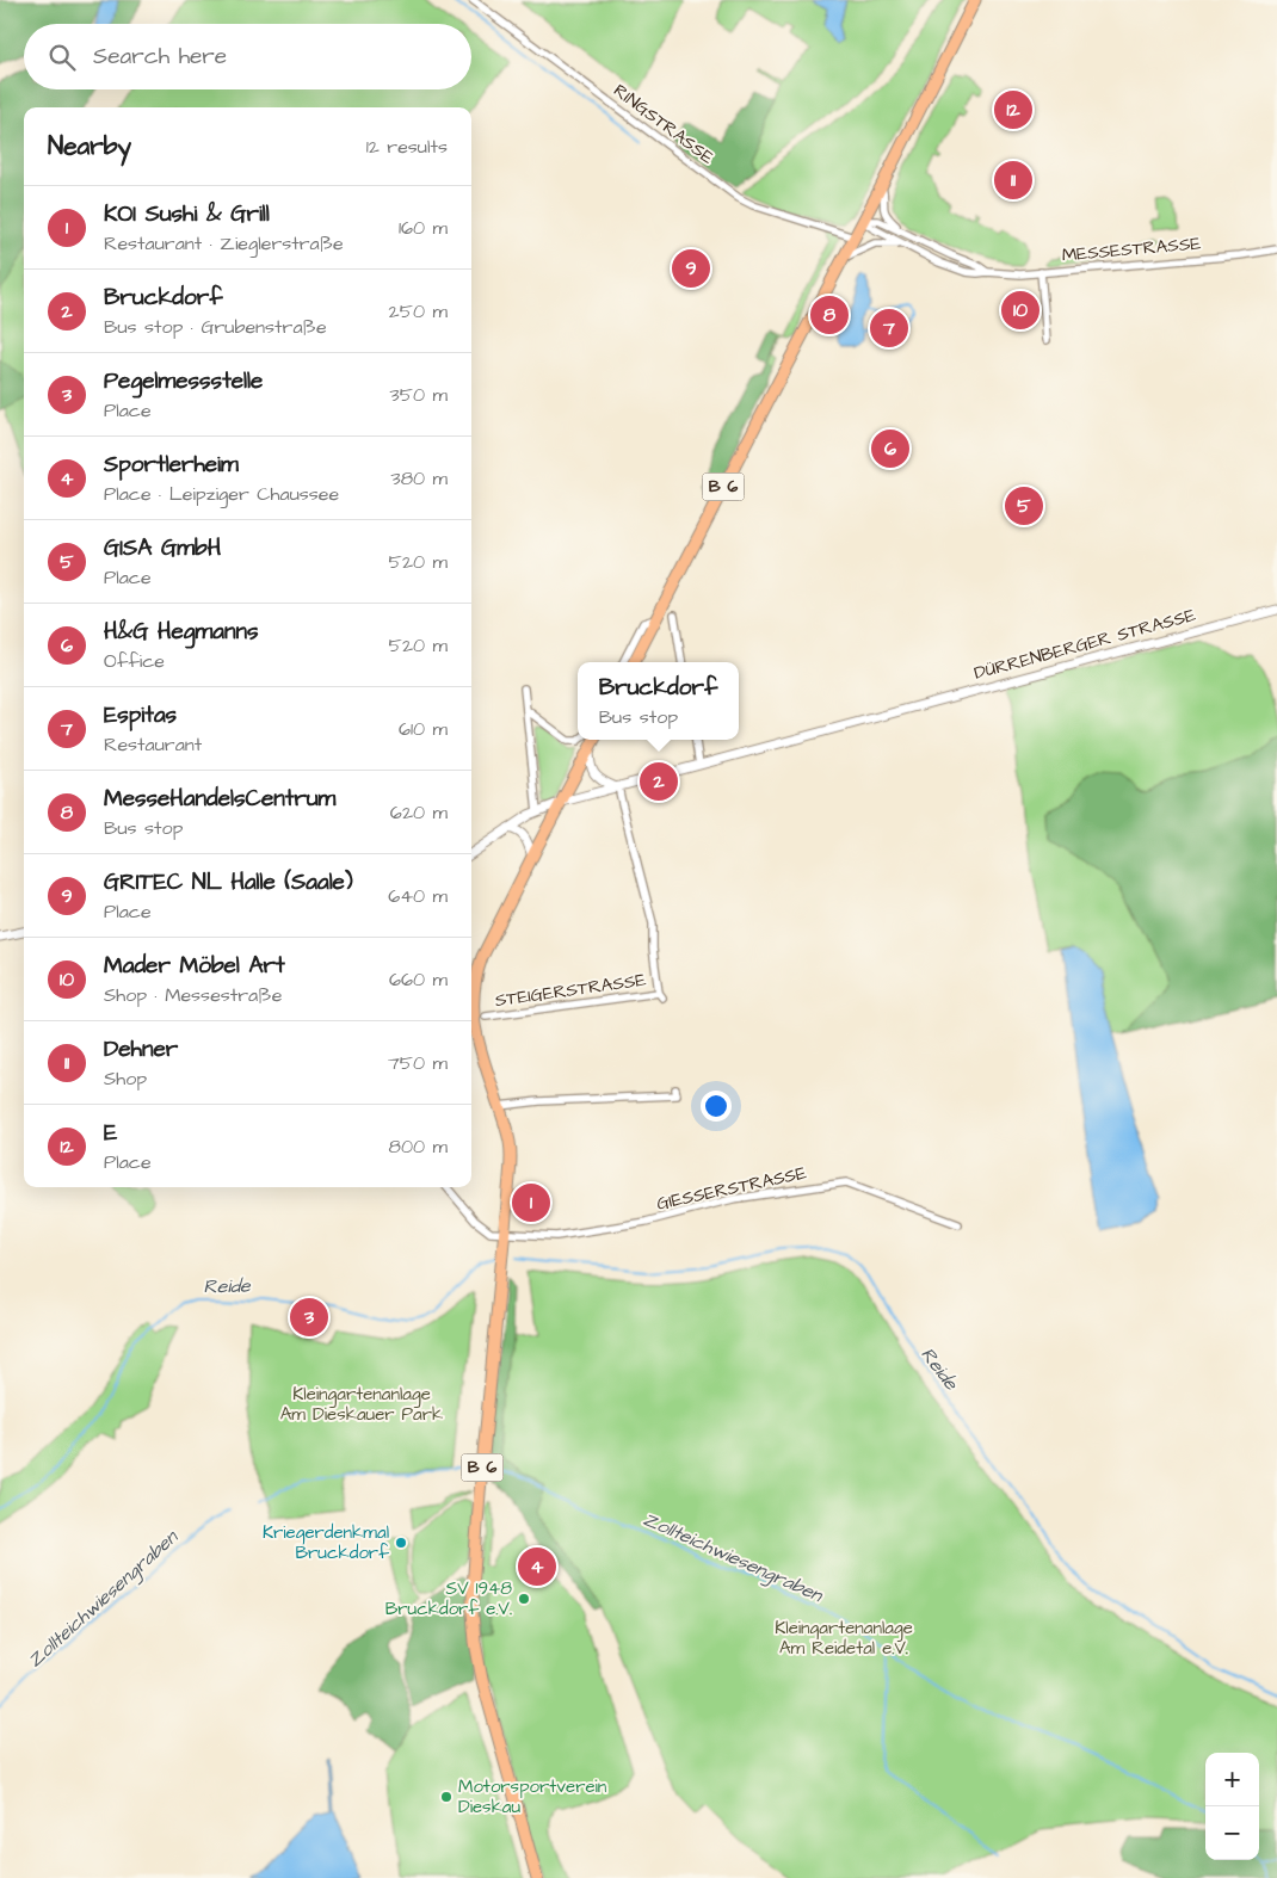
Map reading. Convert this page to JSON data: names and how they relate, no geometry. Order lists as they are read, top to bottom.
{
  "streets": {
    "main road": ["B 6"],
    "street": [
      "RINGSTRASSE",
      "MESSESTRASSE",
      "DÜRRENBERGER STRASSE",
      "STEIGERSTRASSE",
      "GIESSERSTRASSE"
    ]
  },
  "crossings": [
    ["RINGSTRASSE", "B 6"],
    ["MESSESTRASSE", "B 6"],
    ["B 6", "DÜRRENBERGER STRASSE"],
    ["B 6", "GIESSERSTRASSE"],
    ["DÜRRENBERGER STRASSE", "STEIGERSTRASSE"]
  ],
  "water": ["Reide", "Zollteichwiesengraben"],
  "parks": ["Kleingartenanlage Am Dieskauer Park", "Kleingartenanlage Am Reidetal e.V."],
  "places": ["Kriegerdenkmal Bruckdorf", "SV 1948 Bruckdorf e.V.", "Motorsportverein Dieskau"],
  "page": {
    "search": "Search here",
    "pins": [
      "12",
      "11",
      "9",
      "10",
      "8",
      "7",
      "6",
      "5",
      "2",
      "1",
      "3",
      "4"
    ],
    "heading": ["Nearby", "12 results"],
    "list": [
      {
        "mark": "1",
        "name": "KOI Sushi & Grill",
        "note": "Restaurant · Zieglerstraße",
        "value": "160 m"
      },
      {
        "mark": "2",
        "name": "Bruckdorf",
        "note": "Bus stop · Grubenstraße",
        "value": "250 m"
      },
      {
        "mark": "3",
        "name": "Pegelmessstelle",
        "note": "Place",
        "value": "350 m"
      },
      {
        "mark": "4",
        "name": "Sportlerheim",
        "note": "Place · Leipziger Chaussee",
        "value": "380 m"
      },
      {
        "mark": "5",
        "name": "GISA GmbH",
        "note": "Place",
        "value": "520 m"
      },
      {
        "mark": "6",
        "name": "H&G Hegmanns",
        "note": "Office",
        "value": "520 m"
      },
      {
        "mark": "7",
        "name": "Espitas",
        "note": "Restaurant",
        "value": "610 m"
      },
      {
        "mark": "8",
        "name": "MesseHandelsCentrum",
        "note": "Bus stop",
        "value": "620 m"
      },
      {
        "mark": "9",
        "name": "GRITEC NL Halle (Saale)",
        "note": "Place",
        "value": "640 m"
      },
      {
        "mark": "10",
        "name": "Mader Möbel Art",
        "note": "Shop · Messestraße",
        "value": "660 m"
      },
      {
        "mark": "11",
        "name": "Dehner",
        "note": "Shop",
        "value": "750 m"
      },
      {
        "mark": "12",
        "name": "E",
        "note": "Place",
        "value": "800 m"
      }
    ],
    "popup": ["Bruckdorf", "Bus stop"],
    "map_buttons": ["+", "−"]
  }
}
